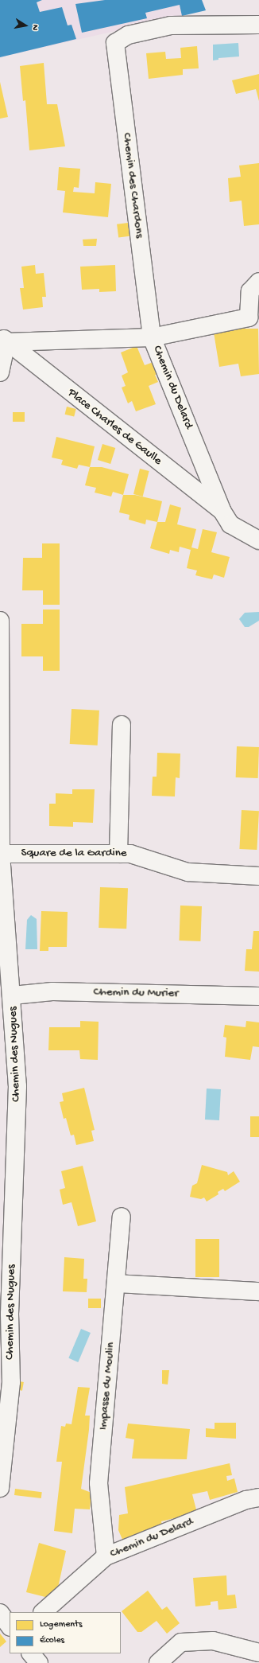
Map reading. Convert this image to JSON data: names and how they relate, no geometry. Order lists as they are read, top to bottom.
{
  "streets": {
    "street": [
      "Chemin des Chardons",
      "Chemin du Delard",
      "Place Charles de Gaulle",
      "Square de la Gardine",
      "Chemin du Murier",
      "Chemin des Nugues",
      "Impasse du Moulin"
    ]
  },
  "crossings": [
    ["Chemin des Chardons", "Chemin du Delard"],
    ["Chemin du Delard", "Place Charles de Gaulle"],
    ["Chemin du Delard", "Impasse du Moulin"],
    ["Square de la Gardine", "Chemin des Nugues"],
    ["Chemin du Murier", "Chemin des Nugues"]
  ],
  "legend": ["Logements", "Écoles"],
  "north": "right"
}
